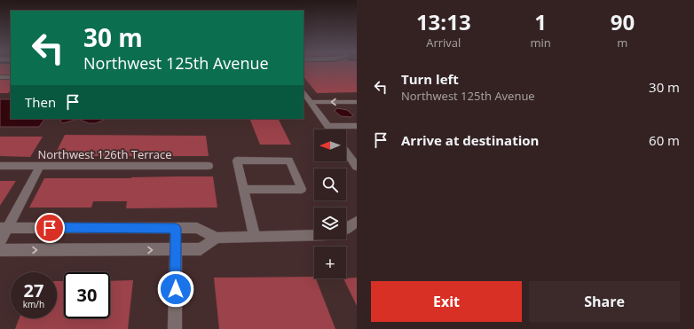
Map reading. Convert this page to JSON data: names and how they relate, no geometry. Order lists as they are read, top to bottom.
{
  "streets": {
    "street": ["Northwest 126th Terrace"]
  },
  "north": "left",
  "page": {
    "eta": [
      "13:13",
      "Arrival",
      "1",
      "min",
      "90",
      "m"
    ],
    "turn": ["30 m", "Northwest 125th Avenue"],
    "list": [
      {
        "name": "Turn left",
        "note": "Northwest 125th Avenue",
        "value": "30 m"
      },
      {
        "name": "Arrive at destination",
        "value": "60 m"
      }
    ],
    "then": "Then",
    "map_buttons": "+",
    "speed": "27 km/h",
    "limit": "30",
    "buttons": ["Exit", "Share"]
  }
}
